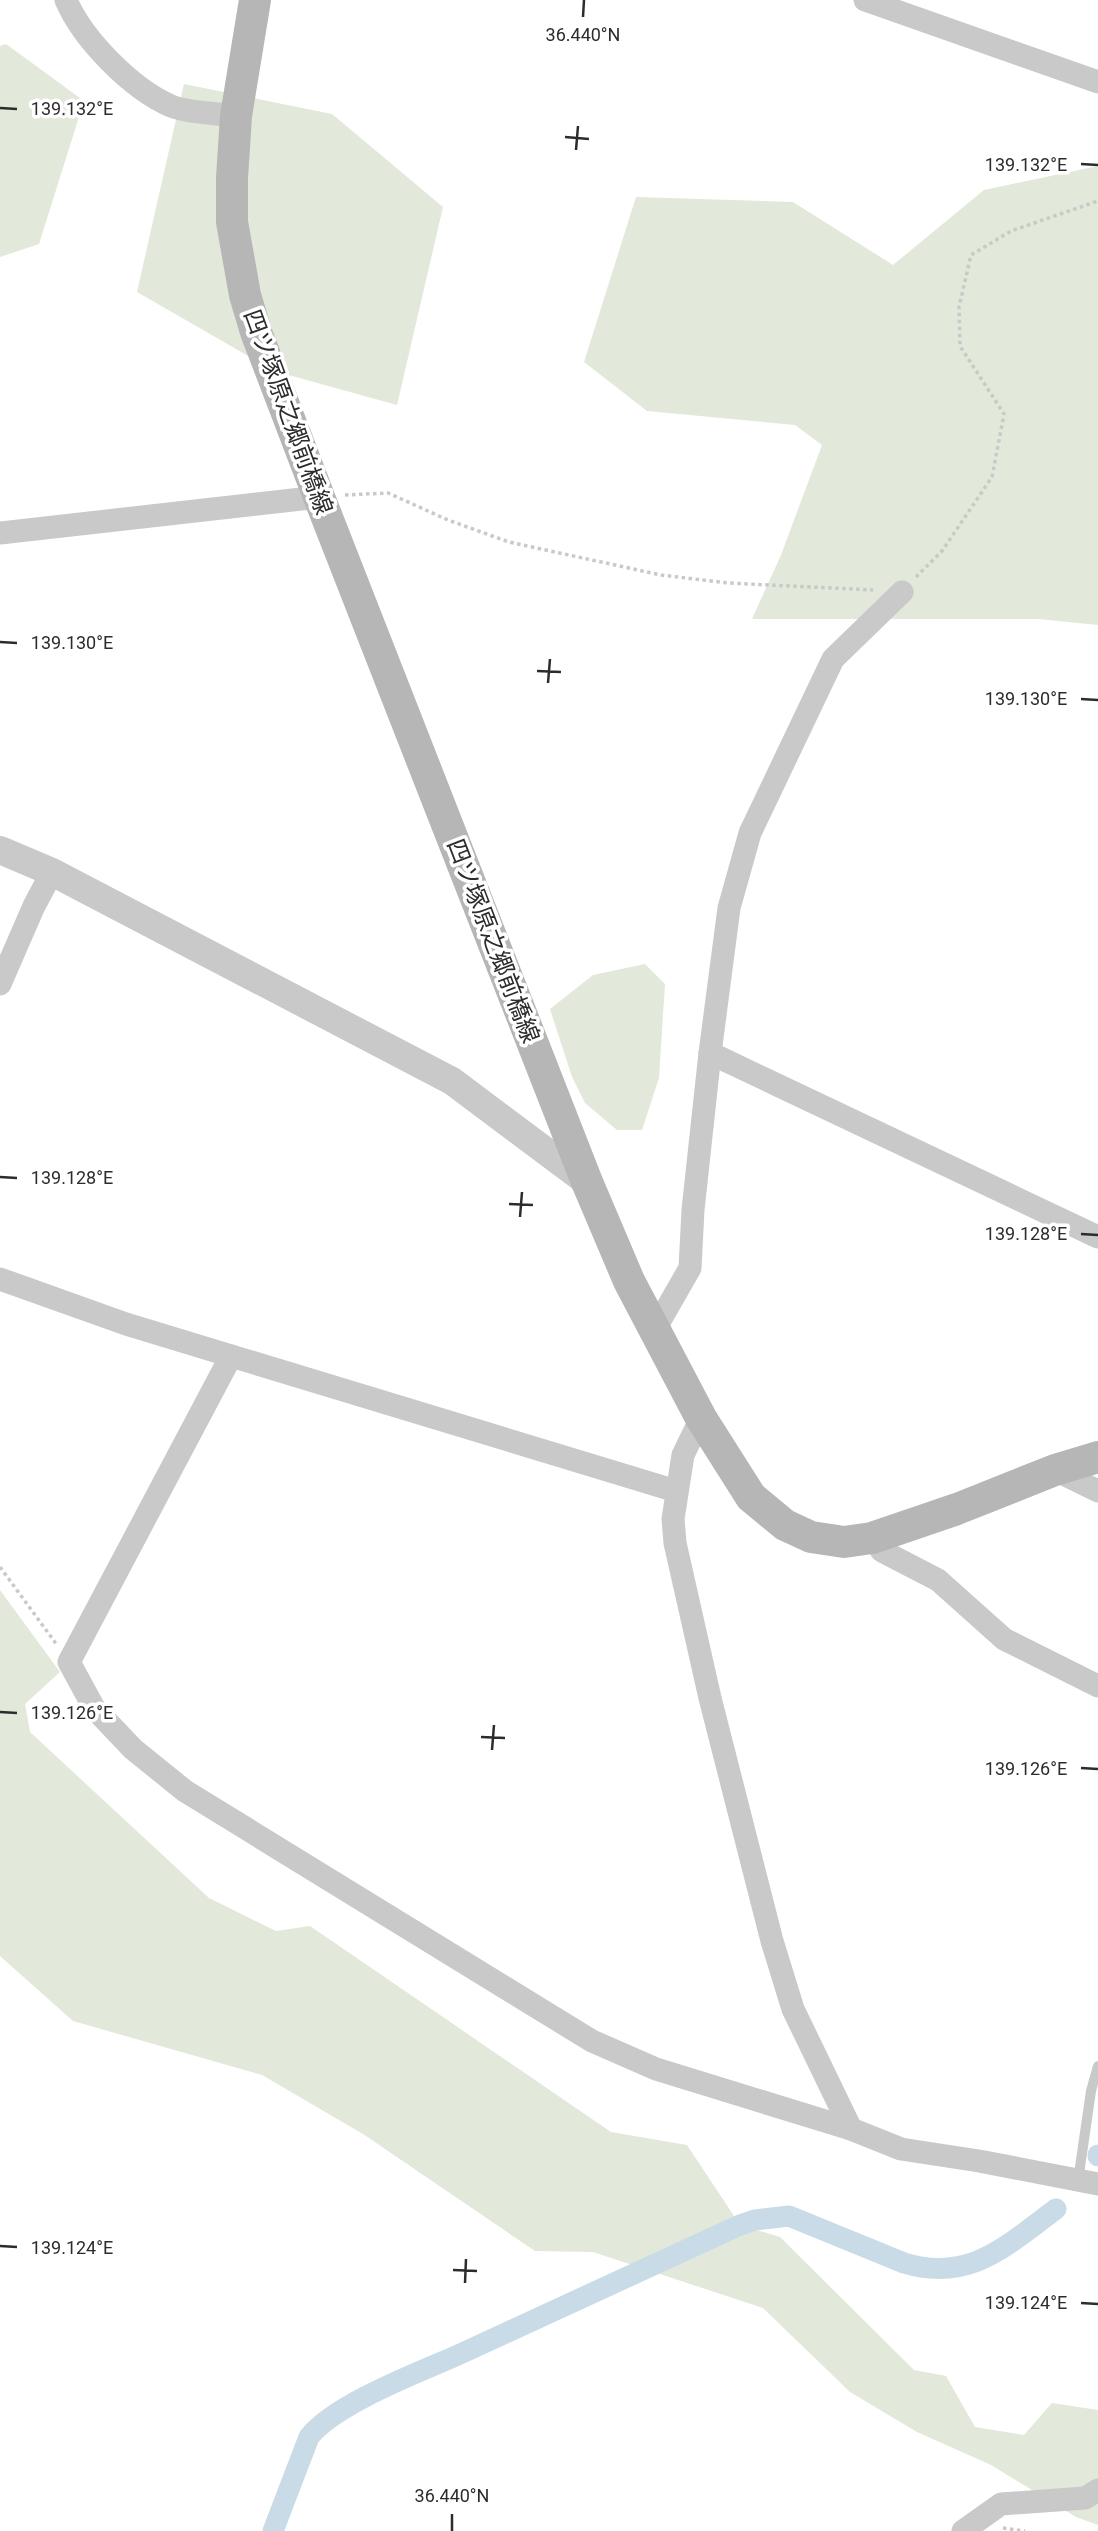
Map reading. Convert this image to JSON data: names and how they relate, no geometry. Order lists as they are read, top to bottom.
{
  "streets": {
    "main road": ["四ツ塚原之郷前橋線"]
  },
  "coordinates": [
    "36.440°N",
    "139.132°E",
    "139.130°E",
    "139.128°E",
    "139.126°E",
    "139.124°E"
  ]
}
